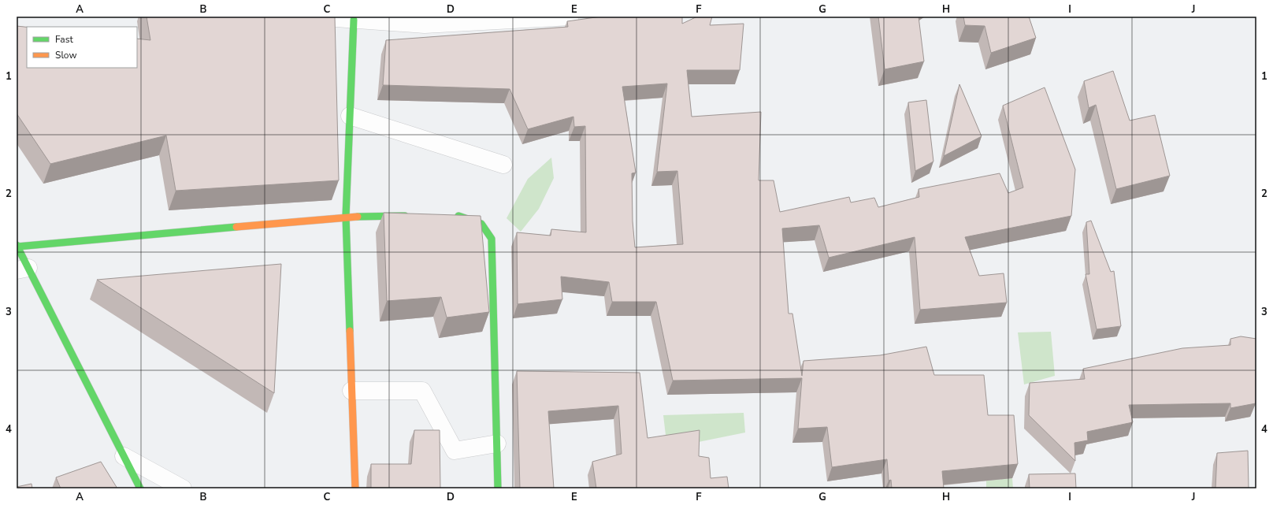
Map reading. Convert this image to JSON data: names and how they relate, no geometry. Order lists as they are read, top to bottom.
{
  "legend": ["Fast", "Slow"],
  "grid": {
    "columns": [
      "A",
      "B",
      "C",
      "D",
      "E",
      "F",
      "G",
      "H",
      "I",
      "J"
    ],
    "rows": [
      "1",
      "2",
      "3",
      "4"
    ]
  }
}
